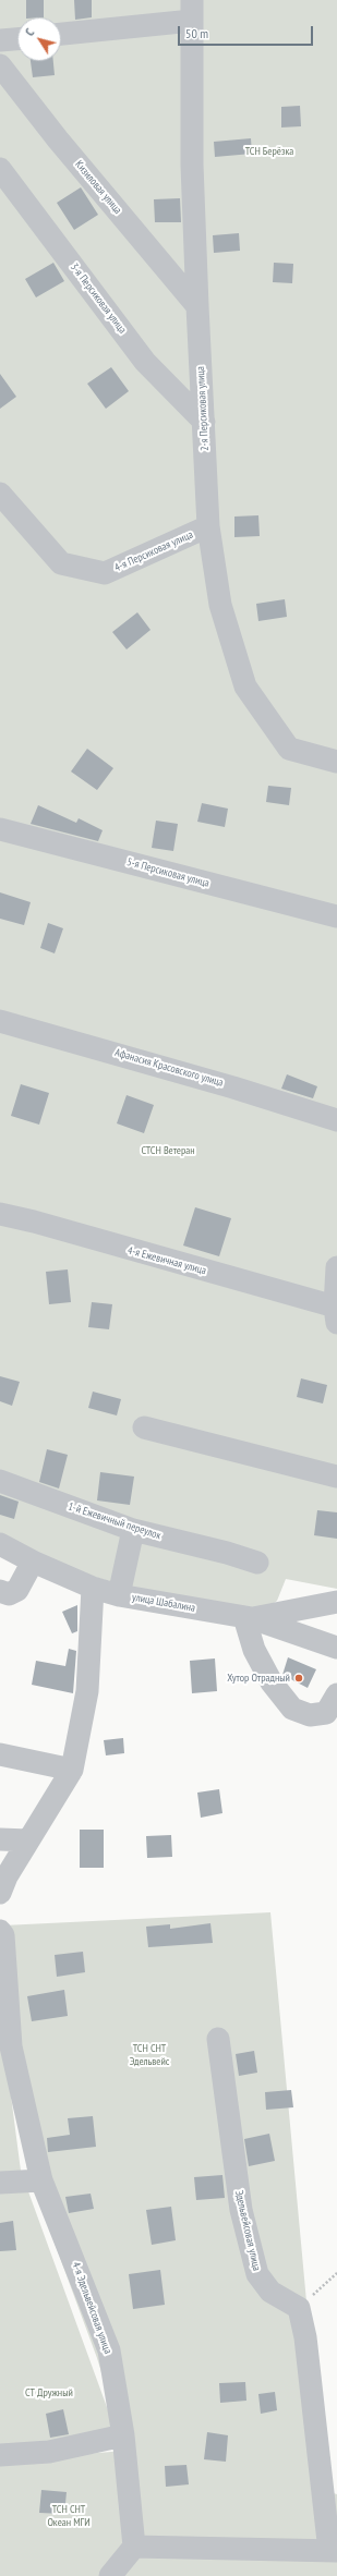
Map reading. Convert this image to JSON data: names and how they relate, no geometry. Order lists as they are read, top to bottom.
{
  "streets": {
    "street": [
      "Кизиловая улица",
      "3-я Персиковая улица",
      "2-я Персиковая улица",
      "4-я Персиковая улица",
      "5-я Персиковая улица",
      "Афанасия Красовского улица",
      "4-я Ежевичная улица",
      "1-й Ежевичный переулок",
      "улица Шабалина",
      "Эдельвейсовая улица",
      "4-я Эдельвейсовая улица"
    ]
  },
  "crossings": [
    ["Кизиловая улица", "2-я Персиковая улица"],
    ["3-я Персиковая улица", "2-я Персиковая улица"],
    ["2-я Персиковая улица", "4-я Персиковая улица"]
  ],
  "parks": [
    "ТСН Берёзка",
    "СТСН Ветеран",
    "ТСН СНТ Эдельвейс",
    "СТ Дружный",
    "ТСН СНТ Океан МГИ"
  ],
  "places": ["Хутор Отрадный"],
  "scale_bar": "50 m",
  "north": "top left"
}
